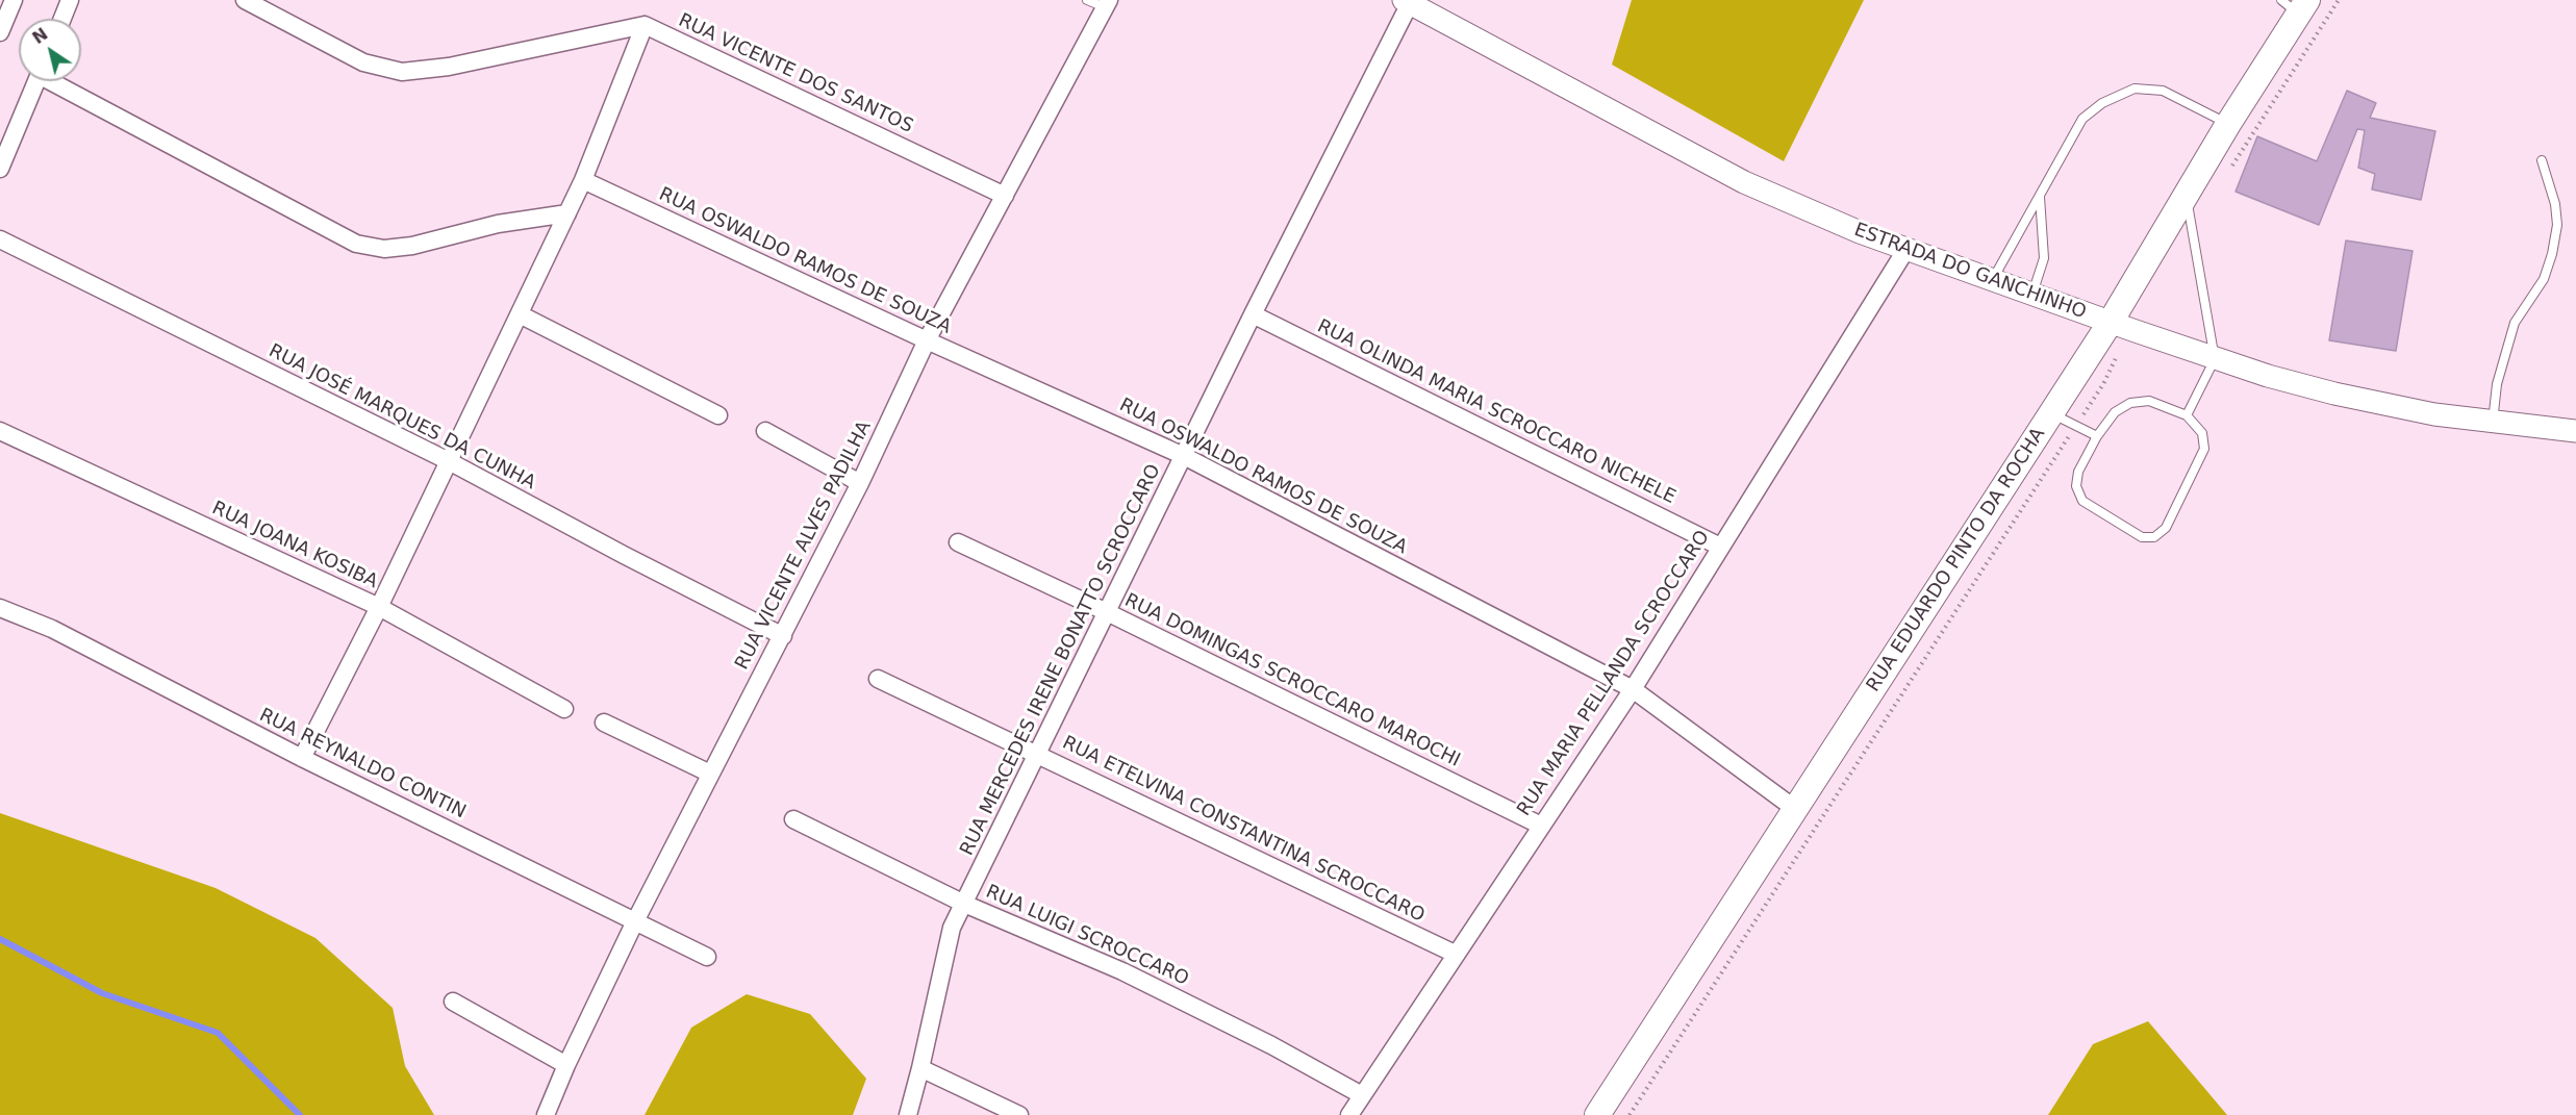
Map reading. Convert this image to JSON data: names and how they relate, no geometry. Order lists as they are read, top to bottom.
{
  "streets": {
    "main road": ["RUA EDUARDO PINTO DA ROCHA"],
    "street": [
      "RUA VICENTE DOS SANTOS",
      "RUA OSWALDO RAMOS DE SOUZA",
      "ESTRADA DO GANCHINHO",
      "RUA OLINDA MARIA SCROCCARO NICHELE",
      "RUA JOSÉ MARQUES DA CUNHA",
      "RUA JOANA KOSIBA",
      "RUA VICENTE ALVES PADILHA",
      "RUA MERCEDES IRENE BONATTO SCROCCARO",
      "RUA MARIA PELLANDA SCROCCARO",
      "RUA DOMINGAS SCROCCARO MAROCHI",
      "RUA REYNALDO CONTIN",
      "RUA ETELVINA CONSTANTINA SCROCCARO",
      "RUA LUIGI SCROCCARO"
    ]
  },
  "crossings": [
    ["RUA VICENTE DOS SANTOS", "RUA VICENTE ALVES PADILHA"],
    ["RUA OSWALDO RAMOS DE SOUZA", "RUA VICENTE ALVES PADILHA"],
    ["RUA OSWALDO RAMOS DE SOUZA", "RUA EDUARDO PINTO DA ROCHA"],
    ["RUA OSWALDO RAMOS DE SOUZA", "RUA MERCEDES IRENE BONATTO SCROCCARO"],
    ["RUA OSWALDO RAMOS DE SOUZA", "RUA MARIA PELLANDA SCROCCARO"],
    ["ESTRADA DO GANCHINHO", "RUA EDUARDO PINTO DA ROCHA"],
    ["ESTRADA DO GANCHINHO", "RUA MERCEDES IRENE BONATTO SCROCCARO"],
    ["ESTRADA DO GANCHINHO", "RUA MARIA PELLANDA SCROCCARO"],
    ["RUA OLINDA MARIA SCROCCARO NICHELE", "RUA MERCEDES IRENE BONATTO SCROCCARO"],
    ["RUA OLINDA MARIA SCROCCARO NICHELE", "RUA MARIA PELLANDA SCROCCARO"],
    ["RUA JOSÉ MARQUES DA CUNHA", "RUA VICENTE ALVES PADILHA"],
    ["RUA VICENTE ALVES PADILHA", "RUA REYNALDO CONTIN"],
    ["RUA MERCEDES IRENE BONATTO SCROCCARO", "RUA DOMINGAS SCROCCARO MAROCHI"],
    ["RUA MERCEDES IRENE BONATTO SCROCCARO", "RUA ETELVINA CONSTANTINA SCROCCARO"],
    ["RUA MERCEDES IRENE BONATTO SCROCCARO", "RUA LUIGI SCROCCARO"],
    ["RUA MARIA PELLANDA SCROCCARO", "RUA DOMINGAS SCROCCARO MAROCHI"],
    ["RUA MARIA PELLANDA SCROCCARO", "RUA ETELVINA CONSTANTINA SCROCCARO"],
    ["RUA MARIA PELLANDA SCROCCARO", "RUA LUIGI SCROCCARO"]
  ],
  "north": "top left"
}
